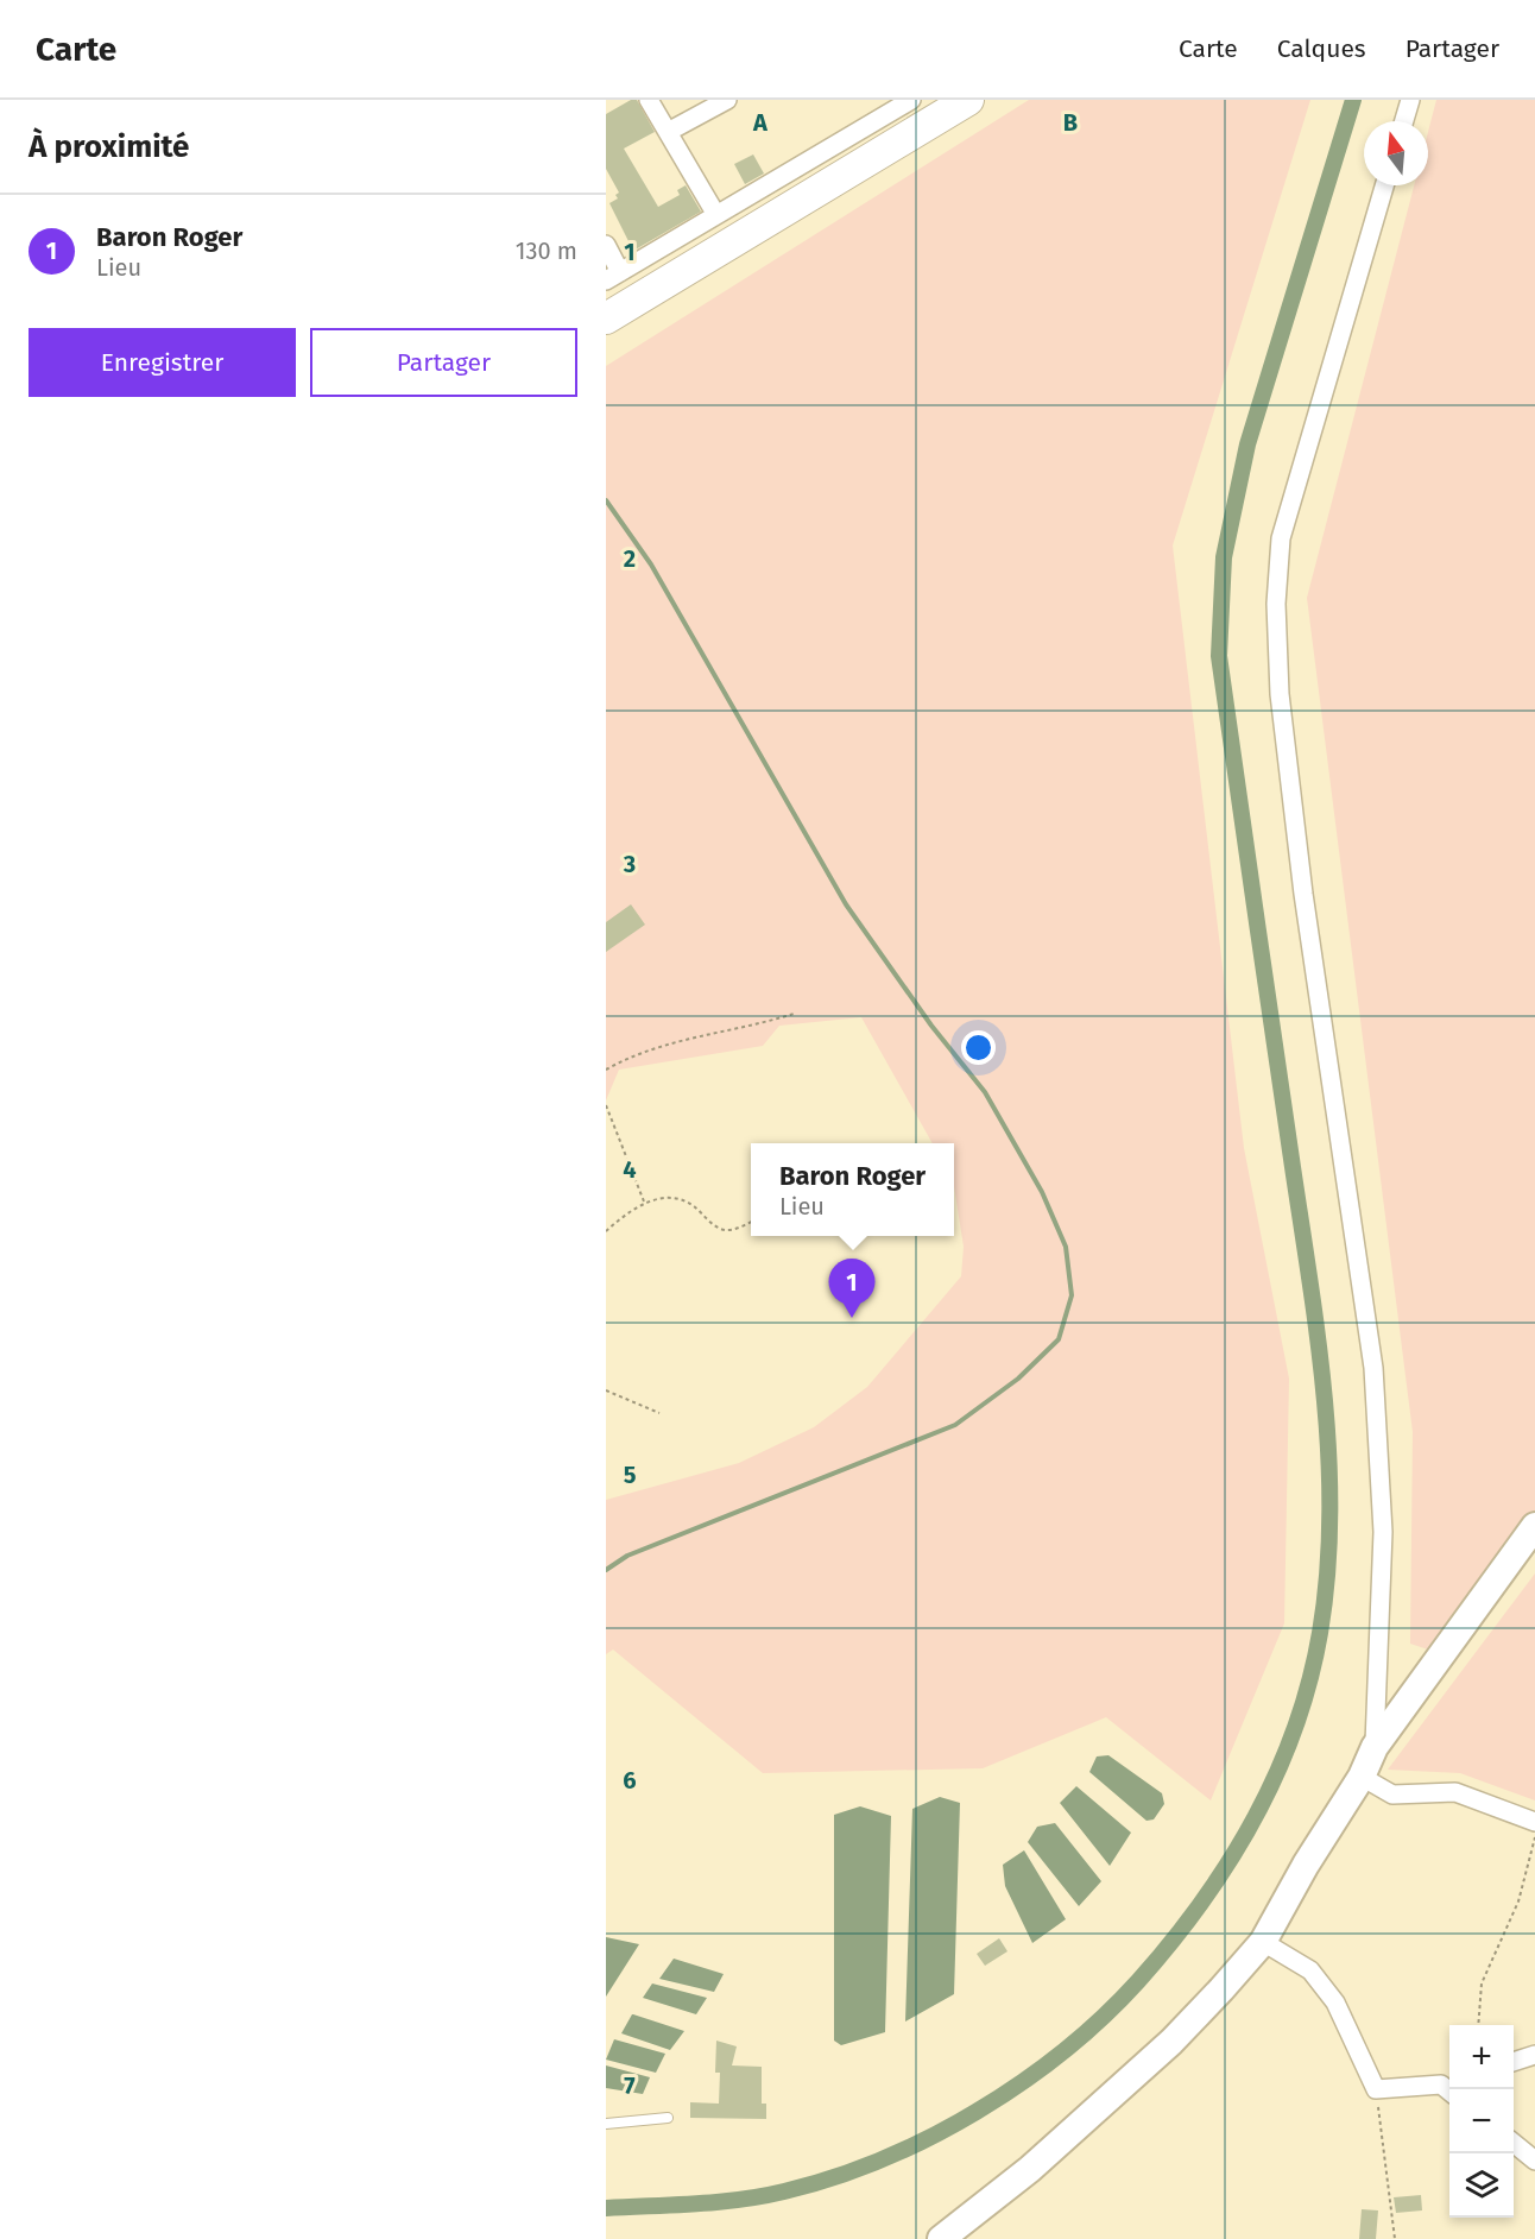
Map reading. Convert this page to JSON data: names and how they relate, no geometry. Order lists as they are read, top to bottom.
{
  "north": "top",
  "page": {
    "header": "Carte",
    "nav": ["Carte", "Calques", "Partager"],
    "heading": "À proximité",
    "list": [
      {
        "mark": "1",
        "name": "Baron Roger",
        "note": "Lieu",
        "value": "130 m"
      }
    ],
    "buttons": ["Enregistrer", "Partager"],
    "popup": ["Baron Roger", "Lieu"],
    "pins": "1",
    "map_buttons": ["+", "−"]
  },
  "grid": {
    "columns": ["A", "B"],
    "rows": [
      "1",
      "2",
      "3",
      "4",
      "5",
      "6",
      "7"
    ]
  }
}
